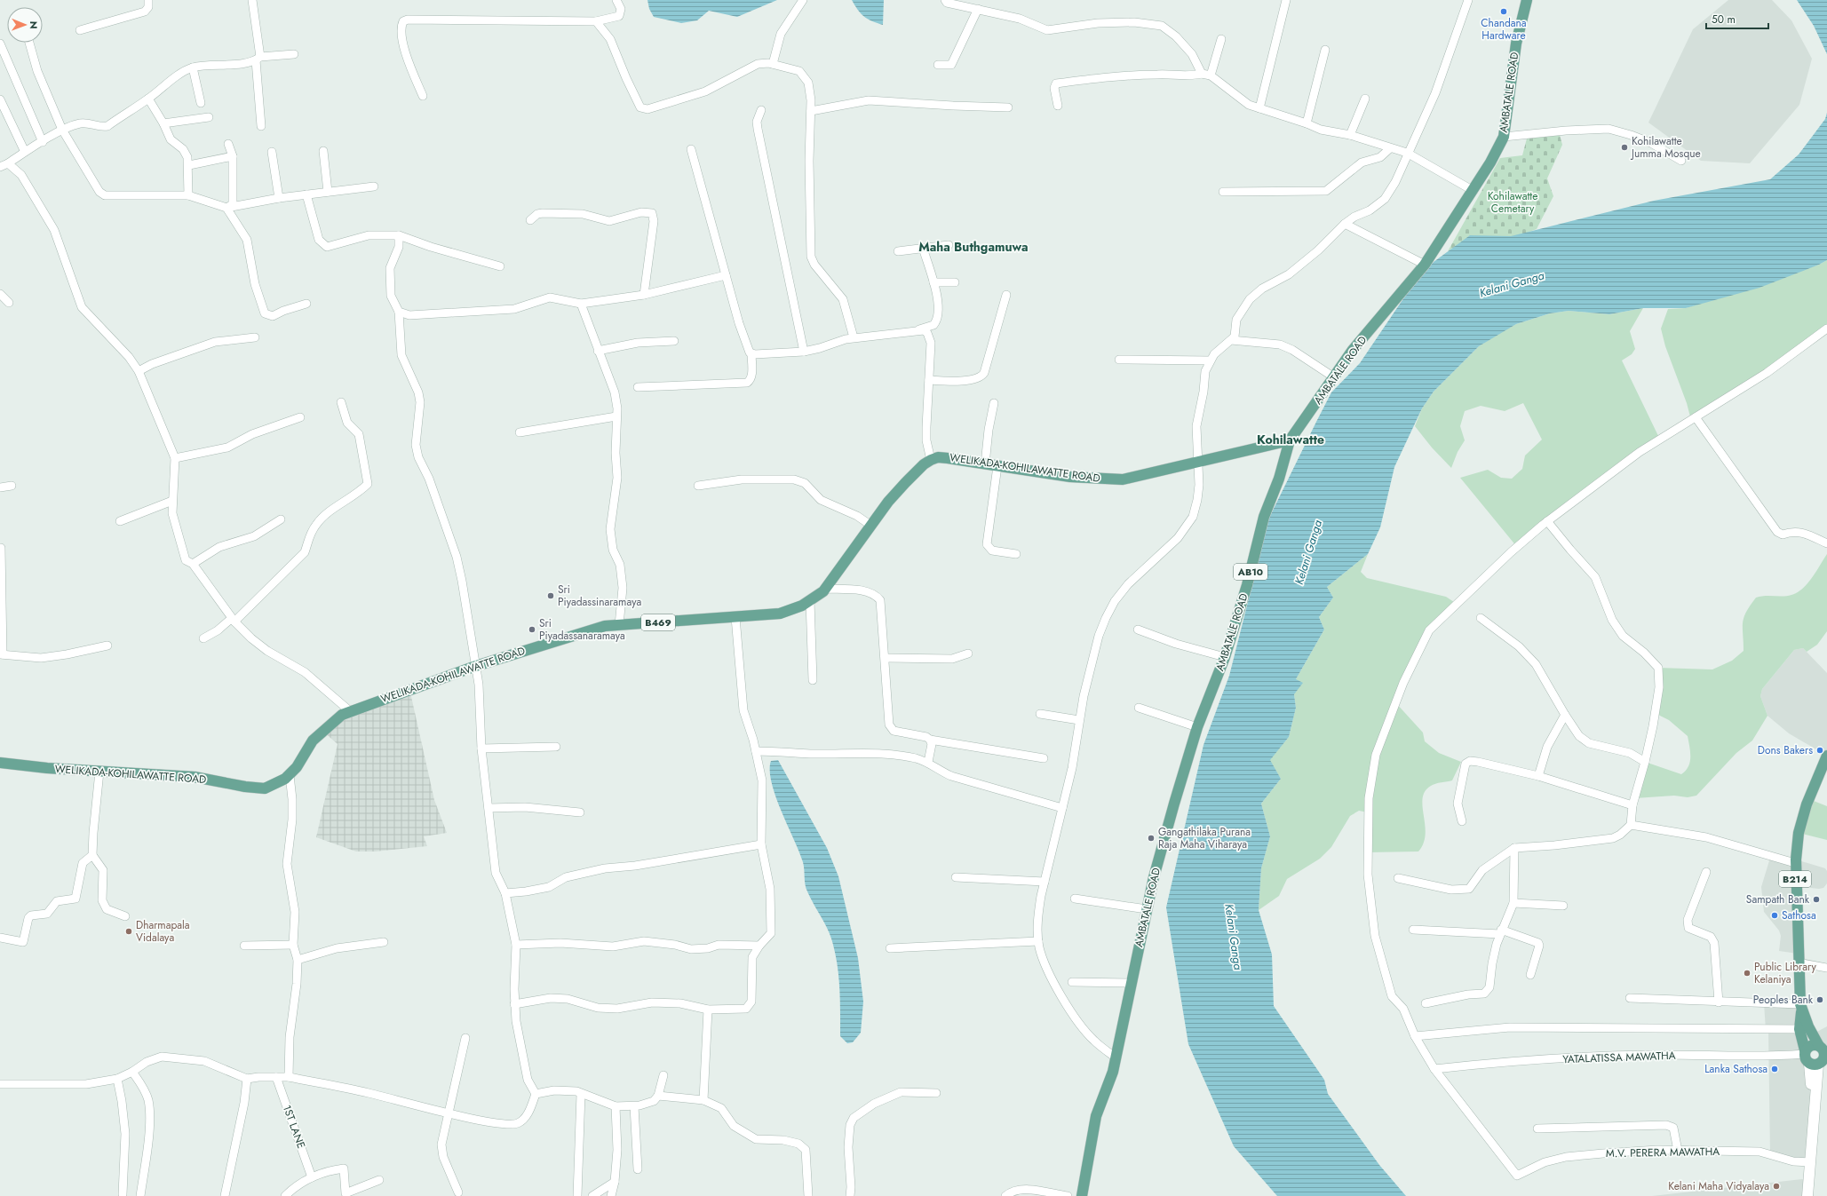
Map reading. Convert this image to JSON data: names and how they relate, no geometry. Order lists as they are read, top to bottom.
{
  "streets": {
    "main road": [
      "AMBATALE ROAD",
      "WELIKADA-KOHILAWATTE ROAD",
      "AB10",
      "B469",
      "B214"
    ],
    "street": ["YATALATISSA MAWATHA", "1ST LANE", "M.V. PERERA MAWATHA"]
  },
  "crossings": [
    ["AMBATALE ROAD", "WELIKADA-KOHILAWATTE ROAD"],
    ["B214", "YATALATISSA MAWATHA"],
    ["YATALATISSA MAWATHA", "M.V. PERERA MAWATHA"]
  ],
  "districts": ["Maha Buthgamuwa", "Kohilawatte"],
  "water": ["Kelani Ganga"],
  "parks": ["Kohilawatte Cemetary"],
  "places": [
    "Chandana Hardware",
    "Kohilawatte Jumma Mosque",
    "Sri Piyadassinaramaya",
    "Sri Piyadassanaramaya",
    "Dons Bakers",
    "Gangathilaka Purana Raja Maha Viharaya",
    "Sampath Bank",
    "Sathosa",
    "Dharmapala Vidalaya",
    "Public Library Kelaniya",
    "Peoples Bank",
    "Lanka Sathosa",
    "Kelani Maha Vidyalaya"
  ],
  "scale_bar": "50 m",
  "north": "right"
}
